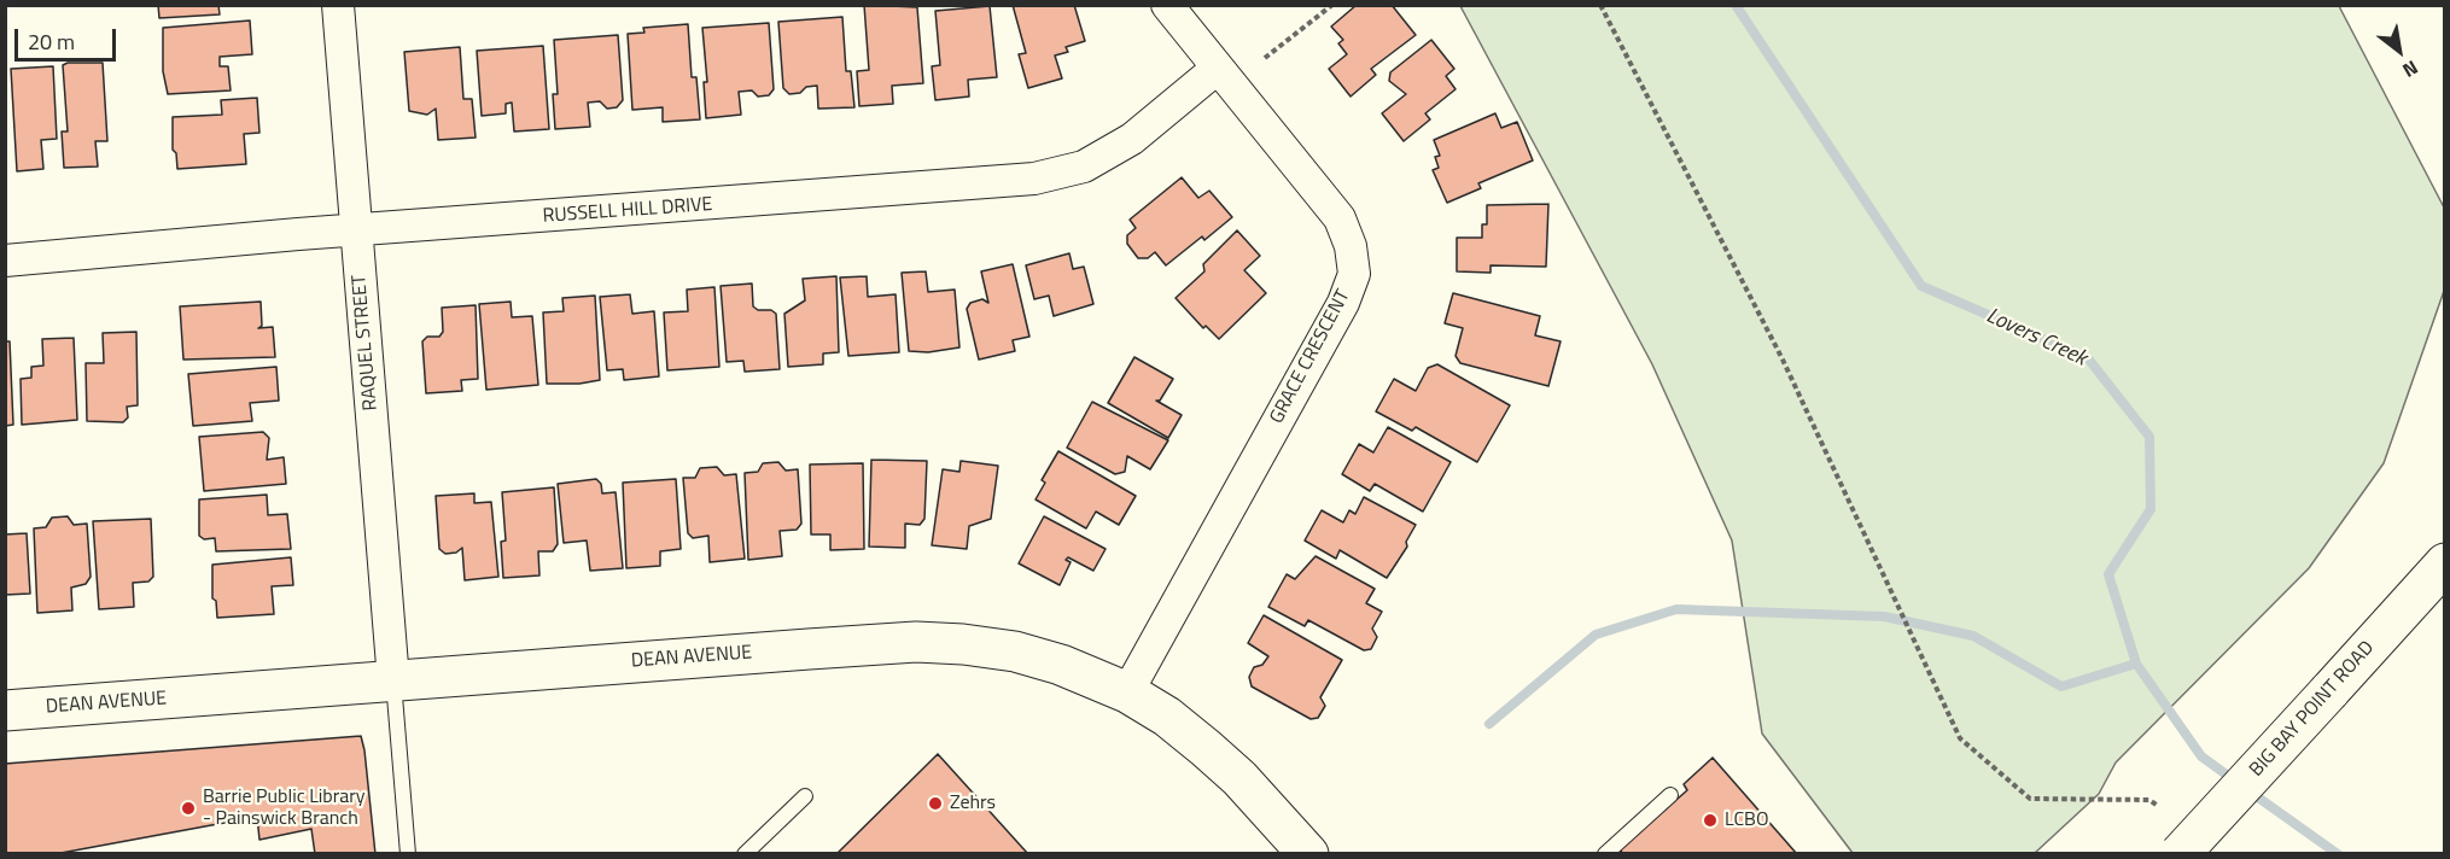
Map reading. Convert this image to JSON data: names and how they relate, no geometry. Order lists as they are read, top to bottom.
{
  "streets": {
    "street": [
      "RUSSELL HILL DRIVE",
      "RAQUEL STREET",
      "GRACE CRESCENT",
      "DEAN AVENUE",
      "BIG BAY POINT ROAD"
    ]
  },
  "crossings": [
    ["RUSSELL HILL DRIVE", "RAQUEL STREET"],
    ["RUSSELL HILL DRIVE", "GRACE CRESCENT"],
    ["RAQUEL STREET", "DEAN AVENUE"],
    ["GRACE CRESCENT", "DEAN AVENUE"]
  ],
  "water": ["Lovers Creek"],
  "places": ["Zehrs", "Barrie Public Library - Painswick Branch", "LCBO"],
  "scale_bar": "20 m",
  "north": "bottom right"
}
